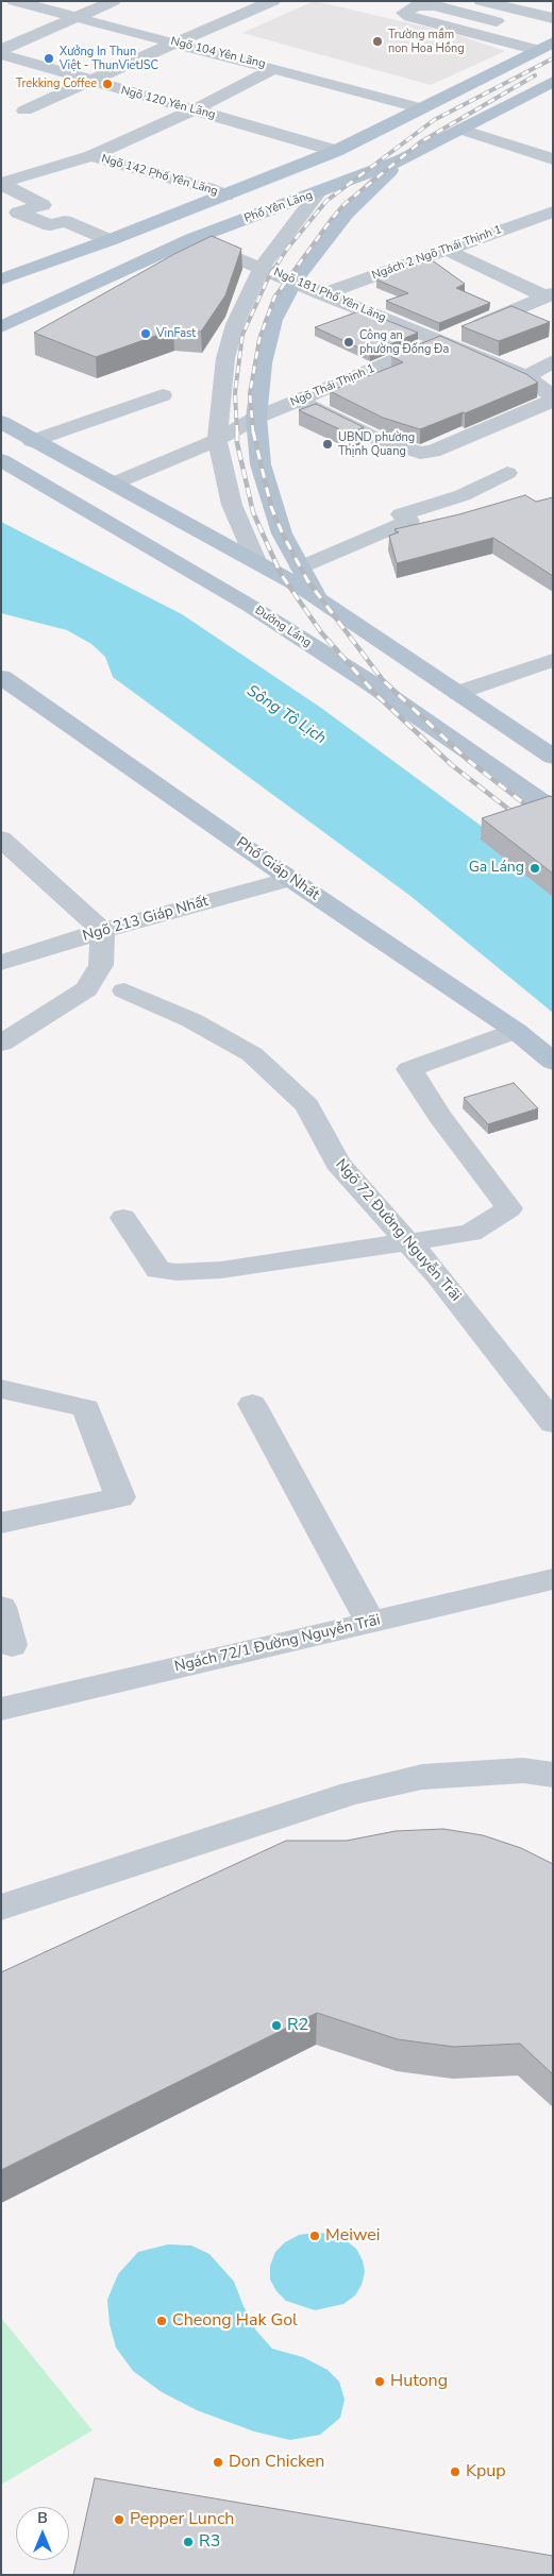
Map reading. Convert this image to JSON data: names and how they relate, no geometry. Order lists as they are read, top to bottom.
{
  "streets": {
    "main road": ["Phố Yên Lãng", "Đường Láng", "Phố Giáp Nhất"],
    "street": [
      "Ngõ 104 Yên Lãng",
      "Ngõ 120 Yên Lãng",
      "Ngõ 142 Phố Yên Lãng",
      "Ngách 2 Ngõ Thái Thịnh 1",
      "Ngõ 181 Phố Yên Lãng",
      "Ngõ Thái Thịnh 1",
      "Ngõ 213 Giáp Nhất",
      "Ngõ 72 Đường Nguyễn Trãi",
      "Ngách 72/1 Đường Nguyễn Trãi"
    ]
  },
  "crossings": [
    ["Phố Yên Lãng", "Ngõ 181 Phố Yên Lãng"],
    ["Ngách 2 Ngõ Thái Thịnh 1", "Ngõ 181 Phố Yên Lãng"],
    ["Ngõ 181 Phố Yên Lãng", "Ngõ Thái Thịnh 1"],
    ["Phố Giáp Nhất", "Ngõ 213 Giáp Nhất"]
  ],
  "water": ["Sông Tô Lịch"],
  "places": [
    "Trường mầm non Hoa Hồng",
    "Xưởng In Thun Việt - ThunVietJSC",
    "Trekking Coffee",
    "VinFast",
    "Công an phường Đống Đa",
    "UBND phường Thịnh Quang",
    "Ga Láng",
    "R2",
    "Meiwei",
    "Cheong Hak Gol",
    "Hutong",
    "Don Chicken",
    "Kpup",
    "Pepper Lunch",
    "R3"
  ],
  "north": "top"
}
